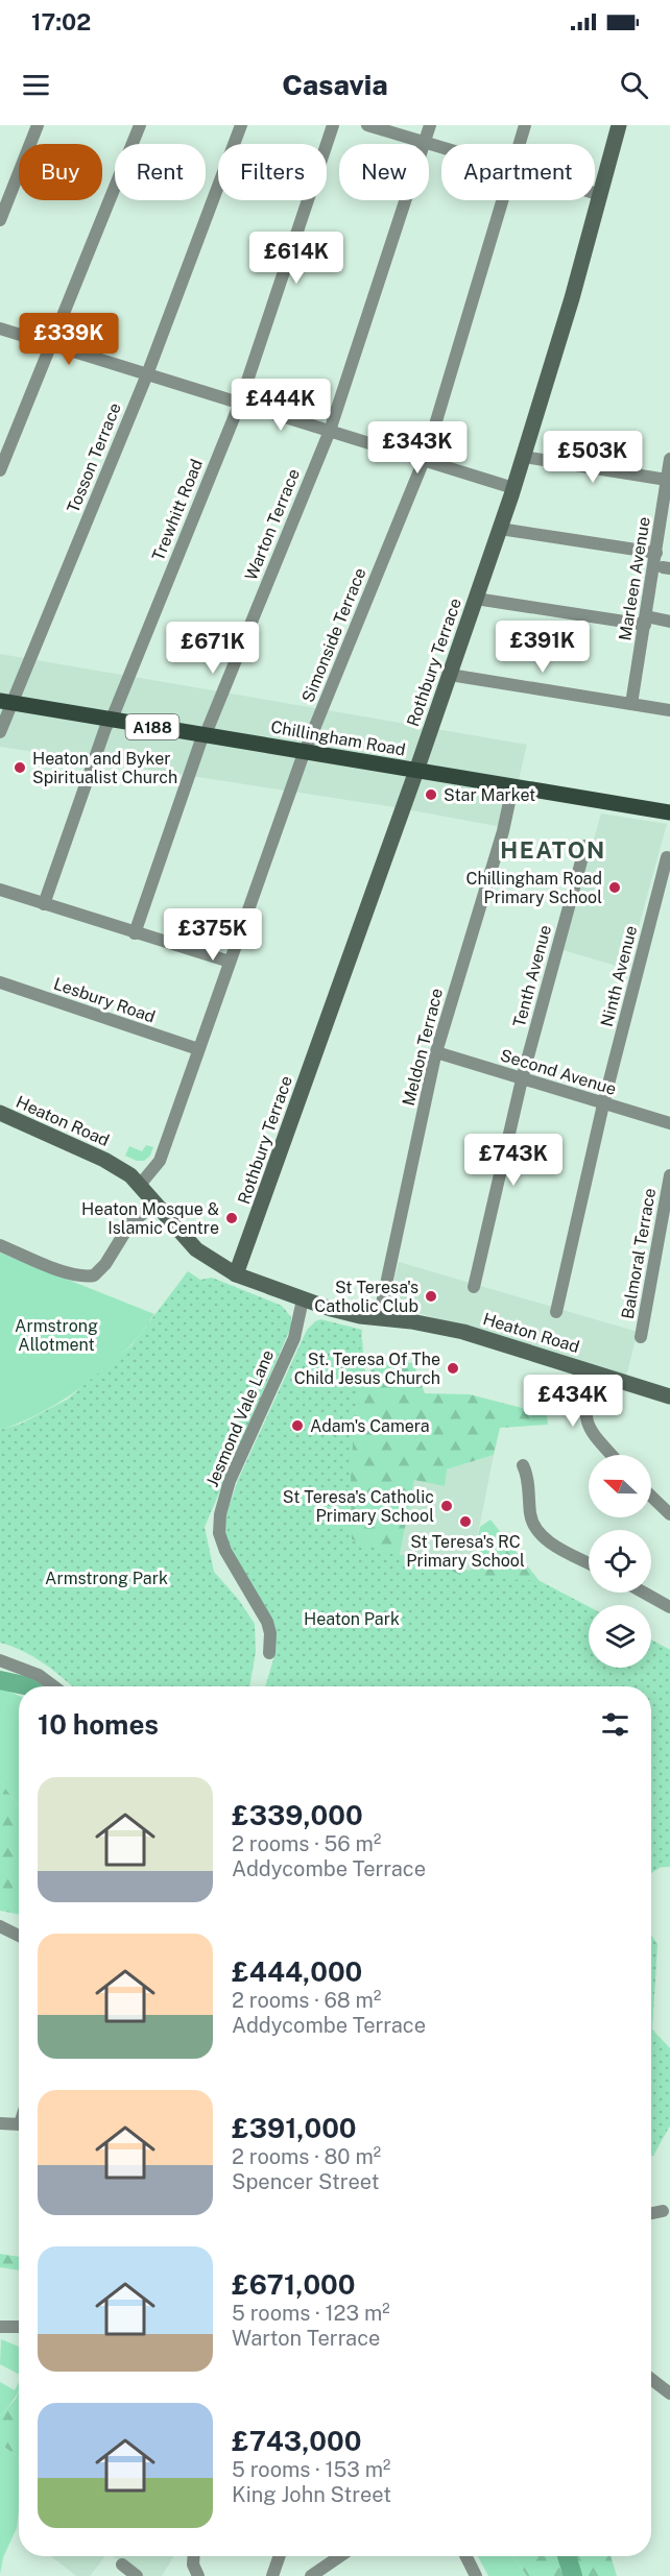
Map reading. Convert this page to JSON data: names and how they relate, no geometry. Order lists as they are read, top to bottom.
{
  "streets": {
    "main road": ["A188", "Chillingham Road"],
    "street": [
      "Tosson Terrace",
      "Trewhitt Road",
      "Warton Terrace",
      "Marleen Avenue",
      "Simonside Terrace",
      "Rothbury Terrace",
      "Tenth Avenue",
      "Ninth Avenue",
      "Lesbury Road",
      "Meldon Terrace",
      "Second Avenue",
      "Heaton Road",
      "Balmoral Terrace",
      "Jesmond Vale Lane"
    ]
  },
  "crossings": [
    ["Tosson Terrace", "Chillingham Road"],
    ["Trewhitt Road", "Chillingham Road"],
    ["Warton Terrace", "Chillingham Road"],
    ["Simonside Terrace", "Chillingham Road"],
    ["Simonside Terrace", "Lesbury Road"],
    ["Simonside Terrace", "Heaton Road"],
    ["Rothbury Terrace", "Chillingham Road"],
    ["Rothbury Terrace", "Heaton Road"],
    ["Chillingham Road", "Meldon Terrace"],
    ["Tenth Avenue", "Second Avenue"],
    ["Ninth Avenue", "Second Avenue"],
    ["Meldon Terrace", "Second Avenue"],
    ["Meldon Terrace", "Heaton Road"],
    ["Heaton Road", "Jesmond Vale Lane"]
  ],
  "districts": ["HEATON"],
  "parks": ["Armstrong Allotment", "Armstrong Park", "Heaton Park"],
  "places": [
    "Heaton and Byker Spiritualist Church",
    "Star Market",
    "Chillingham Road Primary School",
    "Heaton Mosque & Islamic Centre",
    "St Teresa's Catholic Club",
    "St. Teresa Of The Child Jesus Church",
    "Adam's Camera",
    "St Teresa's Catholic Primary School",
    "St Teresa's RC Primary School"
  ],
  "north": "left",
  "page": {
    "status": "17:02",
    "header": "Casavia",
    "chip": [
      "Buy",
      "Rent",
      "Filters",
      "New",
      "Apartment"
    ],
    "price": [
      "£614K",
      "£339K",
      "£444K",
      "£343K",
      "£503K",
      "£391K",
      "£671K",
      "£375K",
      "£743K",
      "£434K"
    ],
    "heading": "10 homes",
    "list": [
      {
        "name": "£339,000",
        "note": "2 rooms · 56 m² · Addycombe Terrace"
      },
      {
        "name": "£444,000",
        "note": "2 rooms · 68 m² · Addycombe Terrace"
      },
      {
        "name": "£391,000",
        "note": "2 rooms · 80 m² · Spencer Street"
      },
      {
        "name": "£671,000",
        "note": "5 rooms · 123 m² · Warton Terrace"
      },
      {
        "name": "£743,000",
        "note": "5 rooms · 153 m² · King John Street"
      }
    ]
  }
}
